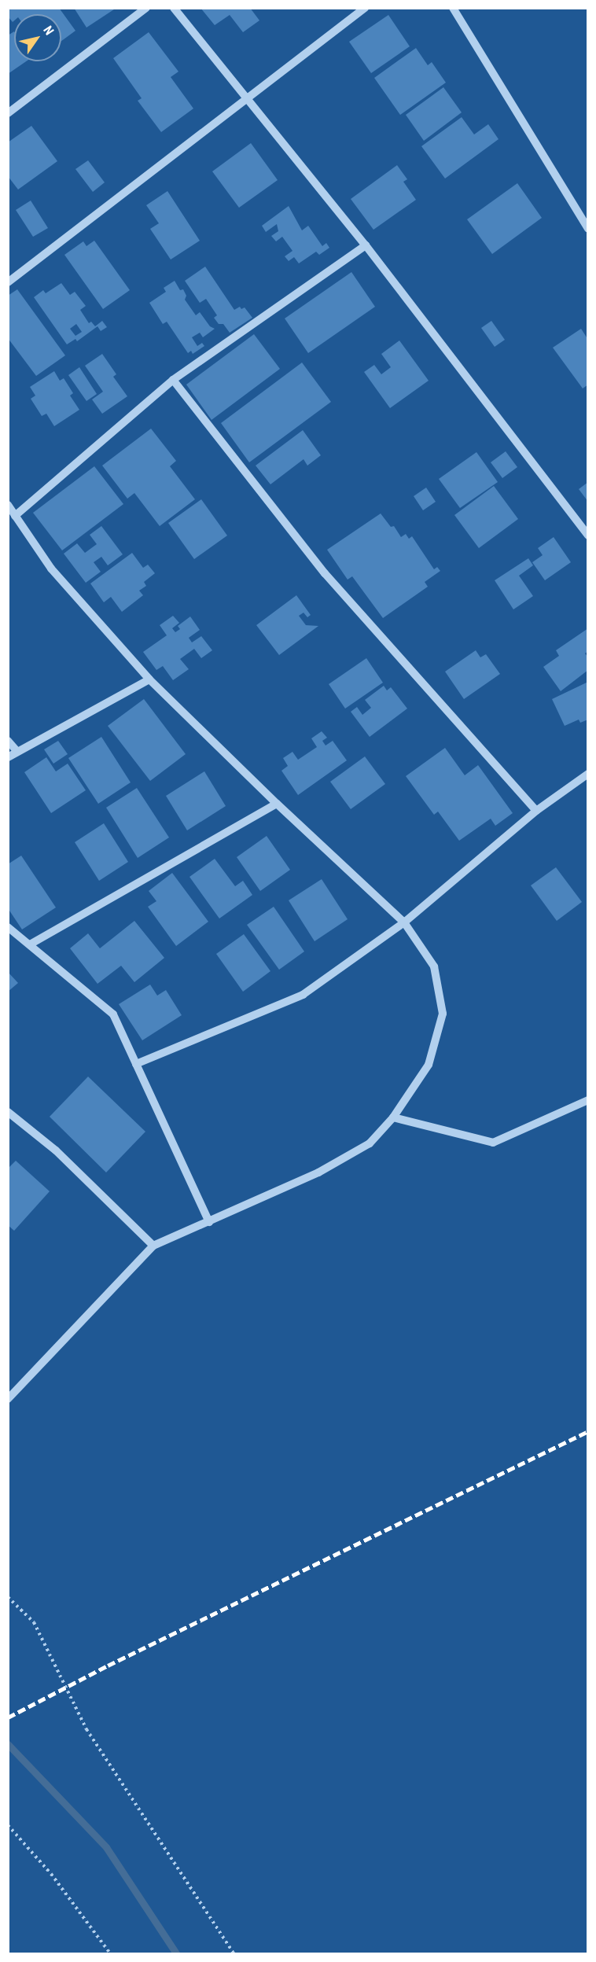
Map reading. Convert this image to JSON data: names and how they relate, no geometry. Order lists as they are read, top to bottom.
{
  "north": "top right"
}
